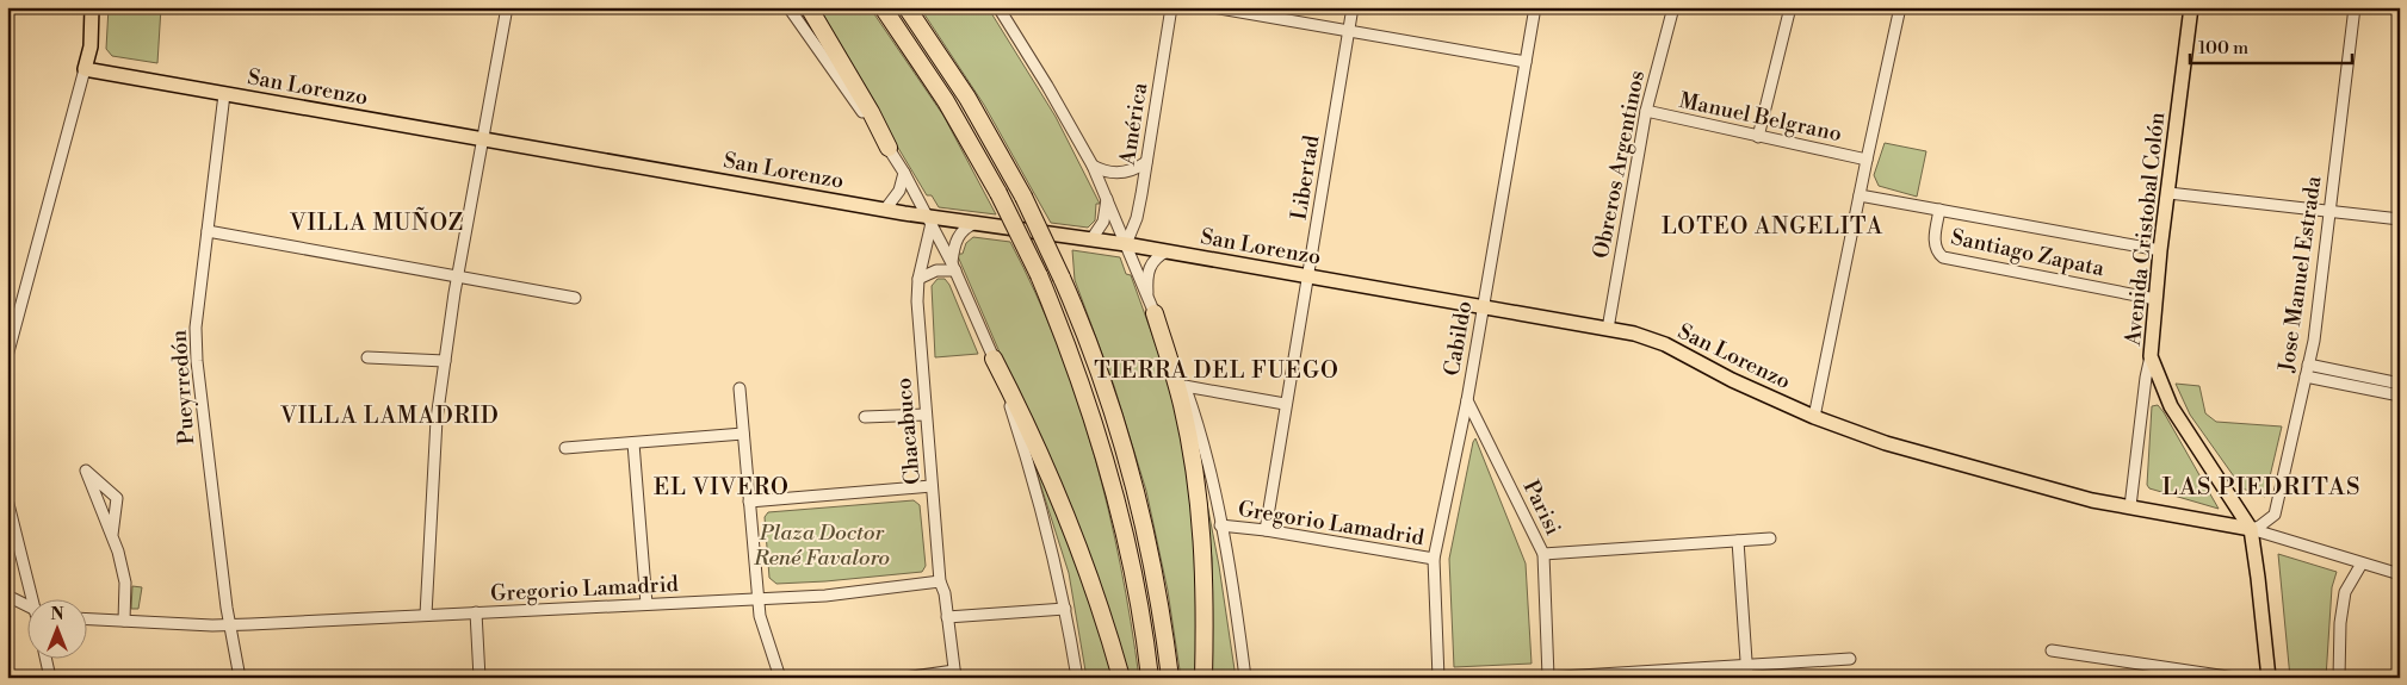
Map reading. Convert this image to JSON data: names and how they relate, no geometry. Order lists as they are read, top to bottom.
{
  "streets": {
    "main road": ["San Lorenzo", "Avenida Cristobal Colón"],
    "street": [
      "Manuel Belgrano",
      "América",
      "Obreros Argentinos",
      "Libertad",
      "Santiago Zapata",
      "Jose Manuel Estrada",
      "Cabildo",
      "Pueyrredón",
      "Chacabuco",
      "Parisi",
      "Gregorio Lamadrid"
    ]
  },
  "crossings": [
    ["San Lorenzo", "América"],
    ["San Lorenzo", "Obreros Argentinos"],
    ["San Lorenzo", "Libertad"],
    ["San Lorenzo", "Avenida Cristobal Colón"],
    ["San Lorenzo", "Jose Manuel Estrada"],
    ["San Lorenzo", "Cabildo"],
    ["San Lorenzo", "Pueyrredón"],
    ["San Lorenzo", "Chacabuco"],
    ["Manuel Belgrano", "Obreros Argentinos"],
    ["Libertad", "Gregorio Lamadrid"],
    ["Avenida Cristobal Colón", "Santiago Zapata"],
    ["Avenida Cristobal Colón", "Jose Manuel Estrada"],
    ["Cabildo", "Parisi"],
    ["Cabildo", "Gregorio Lamadrid"],
    ["Pueyrredón", "Gregorio Lamadrid"],
    ["Chacabuco", "Gregorio Lamadrid"]
  ],
  "districts": [
    "VILLA MUÑOZ",
    "LOTEO ANGELITA",
    "TIERRA DEL FUEGO",
    "VILLA LAMADRID",
    "EL VIVERO",
    "LAS PIEDRITAS"
  ],
  "parks": ["Plaza Doctor René Favaloro"],
  "scale_bar": "100 m",
  "north": "top"
}
